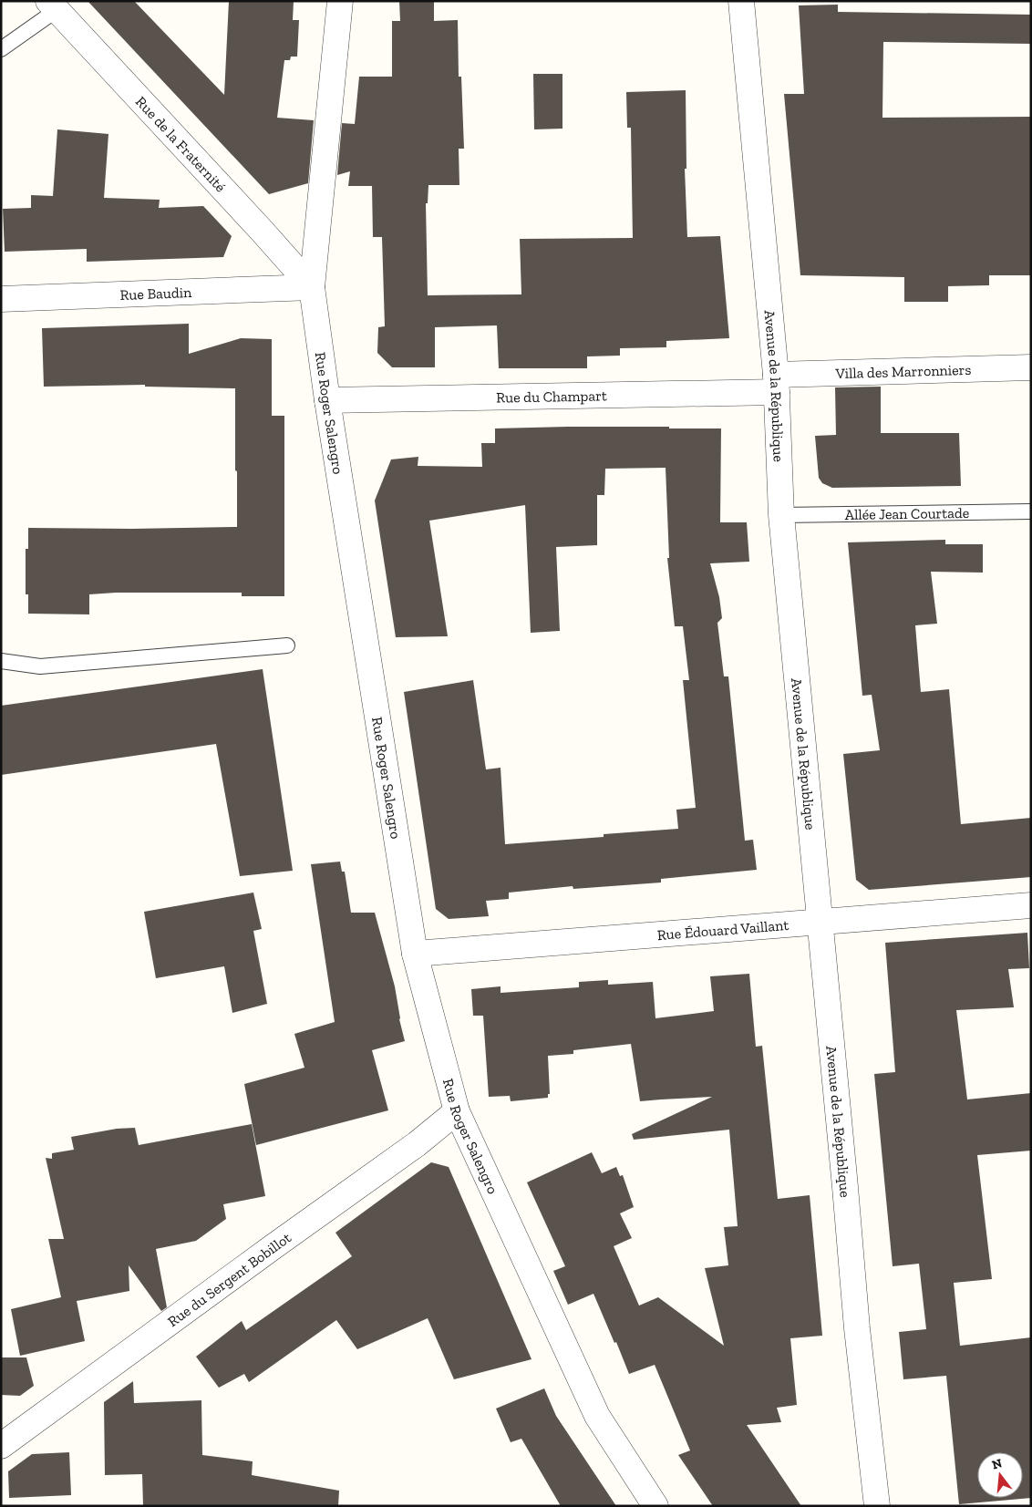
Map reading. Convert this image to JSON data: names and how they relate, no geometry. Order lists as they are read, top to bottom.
{
  "streets": {
    "street": [
      "Rue de la Fraternité",
      "Rue Baudin",
      "Villa des Marronniers",
      "Avenue de la République",
      "Rue du Champart",
      "Rue Roger Salengro",
      "Rue Édouard Vaillant",
      "Rue du Sergent Bobillot"
    ],
    "lane": ["Allée Jean Courtade"]
  },
  "crossings": [
    ["Rue de la Fraternité", "Rue Baudin"],
    ["Rue de la Fraternité", "Rue Roger Salengro"],
    ["Rue Baudin", "Rue Roger Salengro"],
    ["Villa des Marronniers", "Avenue de la République"],
    ["Villa des Marronniers", "Rue du Champart"],
    ["Avenue de la République", "Rue du Champart"],
    ["Avenue de la République", "Allée Jean Courtade"],
    ["Avenue de la République", "Rue Édouard Vaillant"],
    ["Rue du Champart", "Rue Roger Salengro"],
    ["Rue Roger Salengro", "Rue Édouard Vaillant"],
    ["Rue Roger Salengro", "Rue du Sergent Bobillot"]
  ],
  "north": "top"
}
